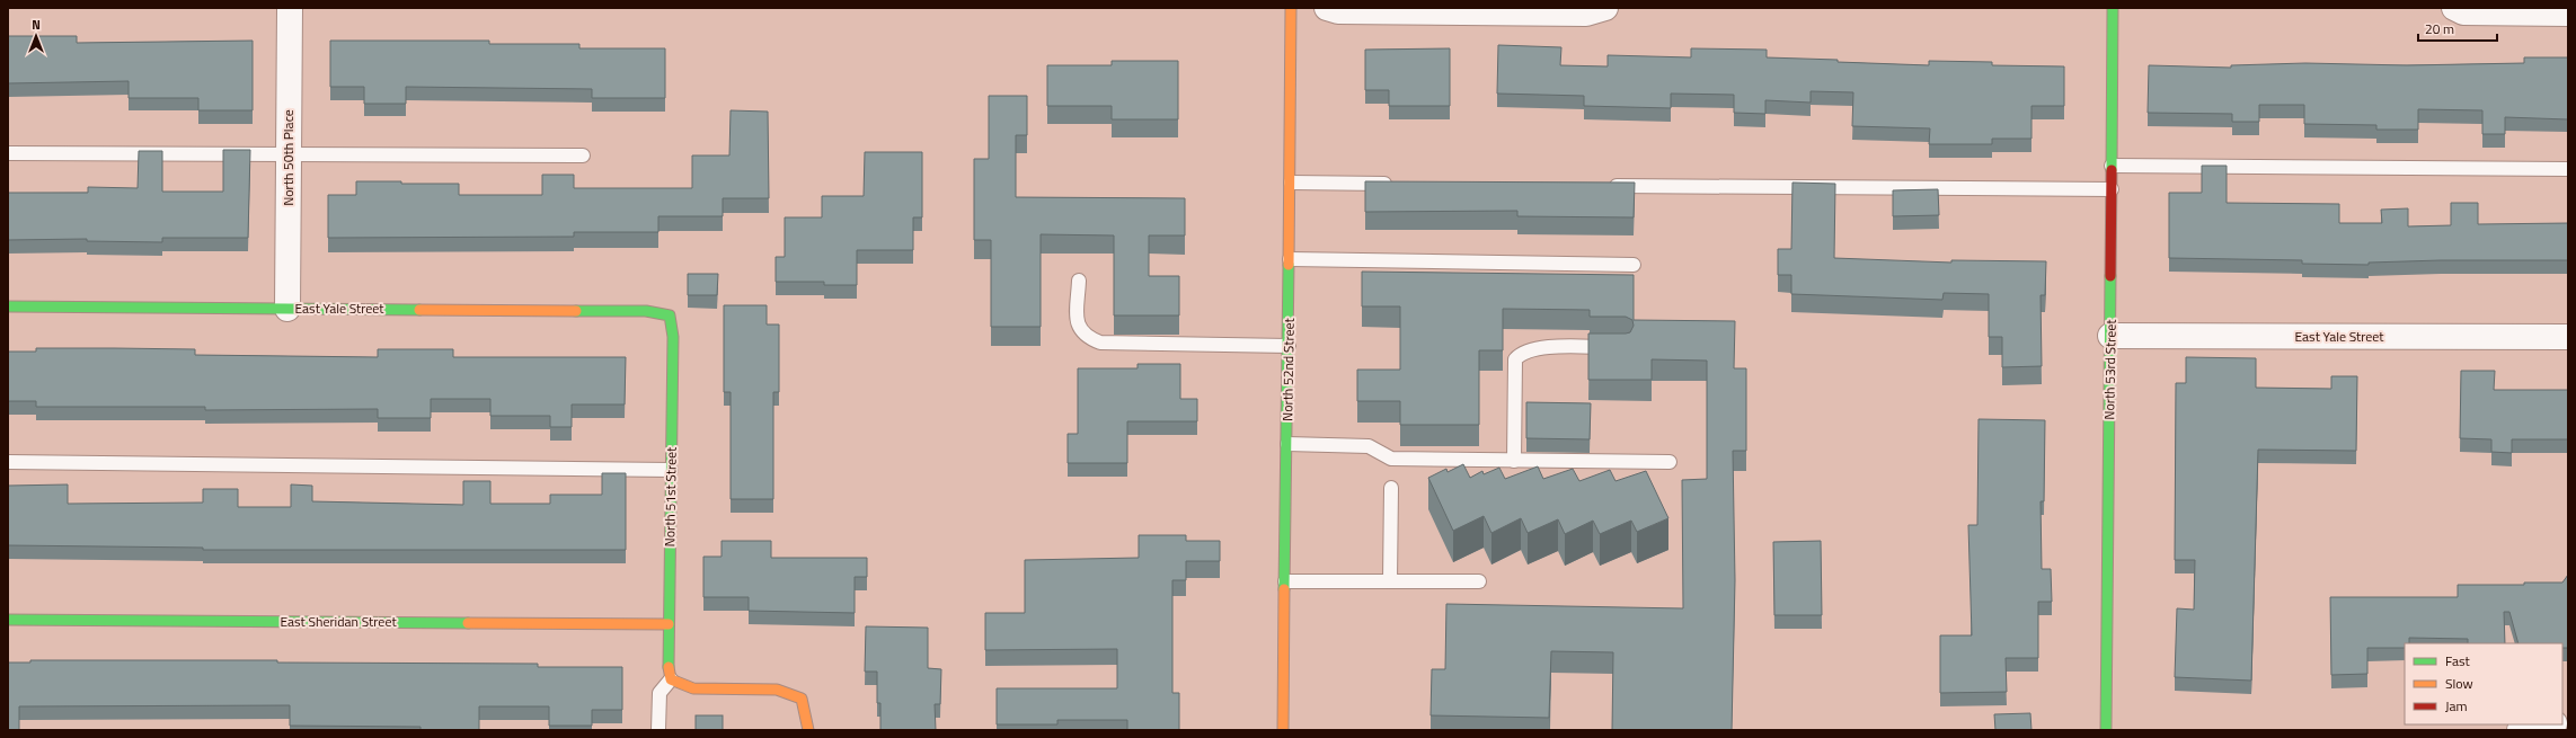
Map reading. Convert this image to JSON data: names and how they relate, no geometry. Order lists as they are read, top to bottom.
{
  "streets": {
    "street": [
      "North 50th Place",
      "East Yale Street",
      "North 52nd Street",
      "North 53rd Street",
      "North 51st Street",
      "East Sheridan Street"
    ]
  },
  "crossings": [
    ["North 50th Place", "East Yale Street"],
    ["East Yale Street", "North 53rd Street"],
    ["East Yale Street", "North 51st Street"],
    ["North 51st Street", "East Sheridan Street"]
  ],
  "legend": ["Fast", "Slow", "Jam"],
  "scale_bar": "20 m",
  "north": "top"
}
